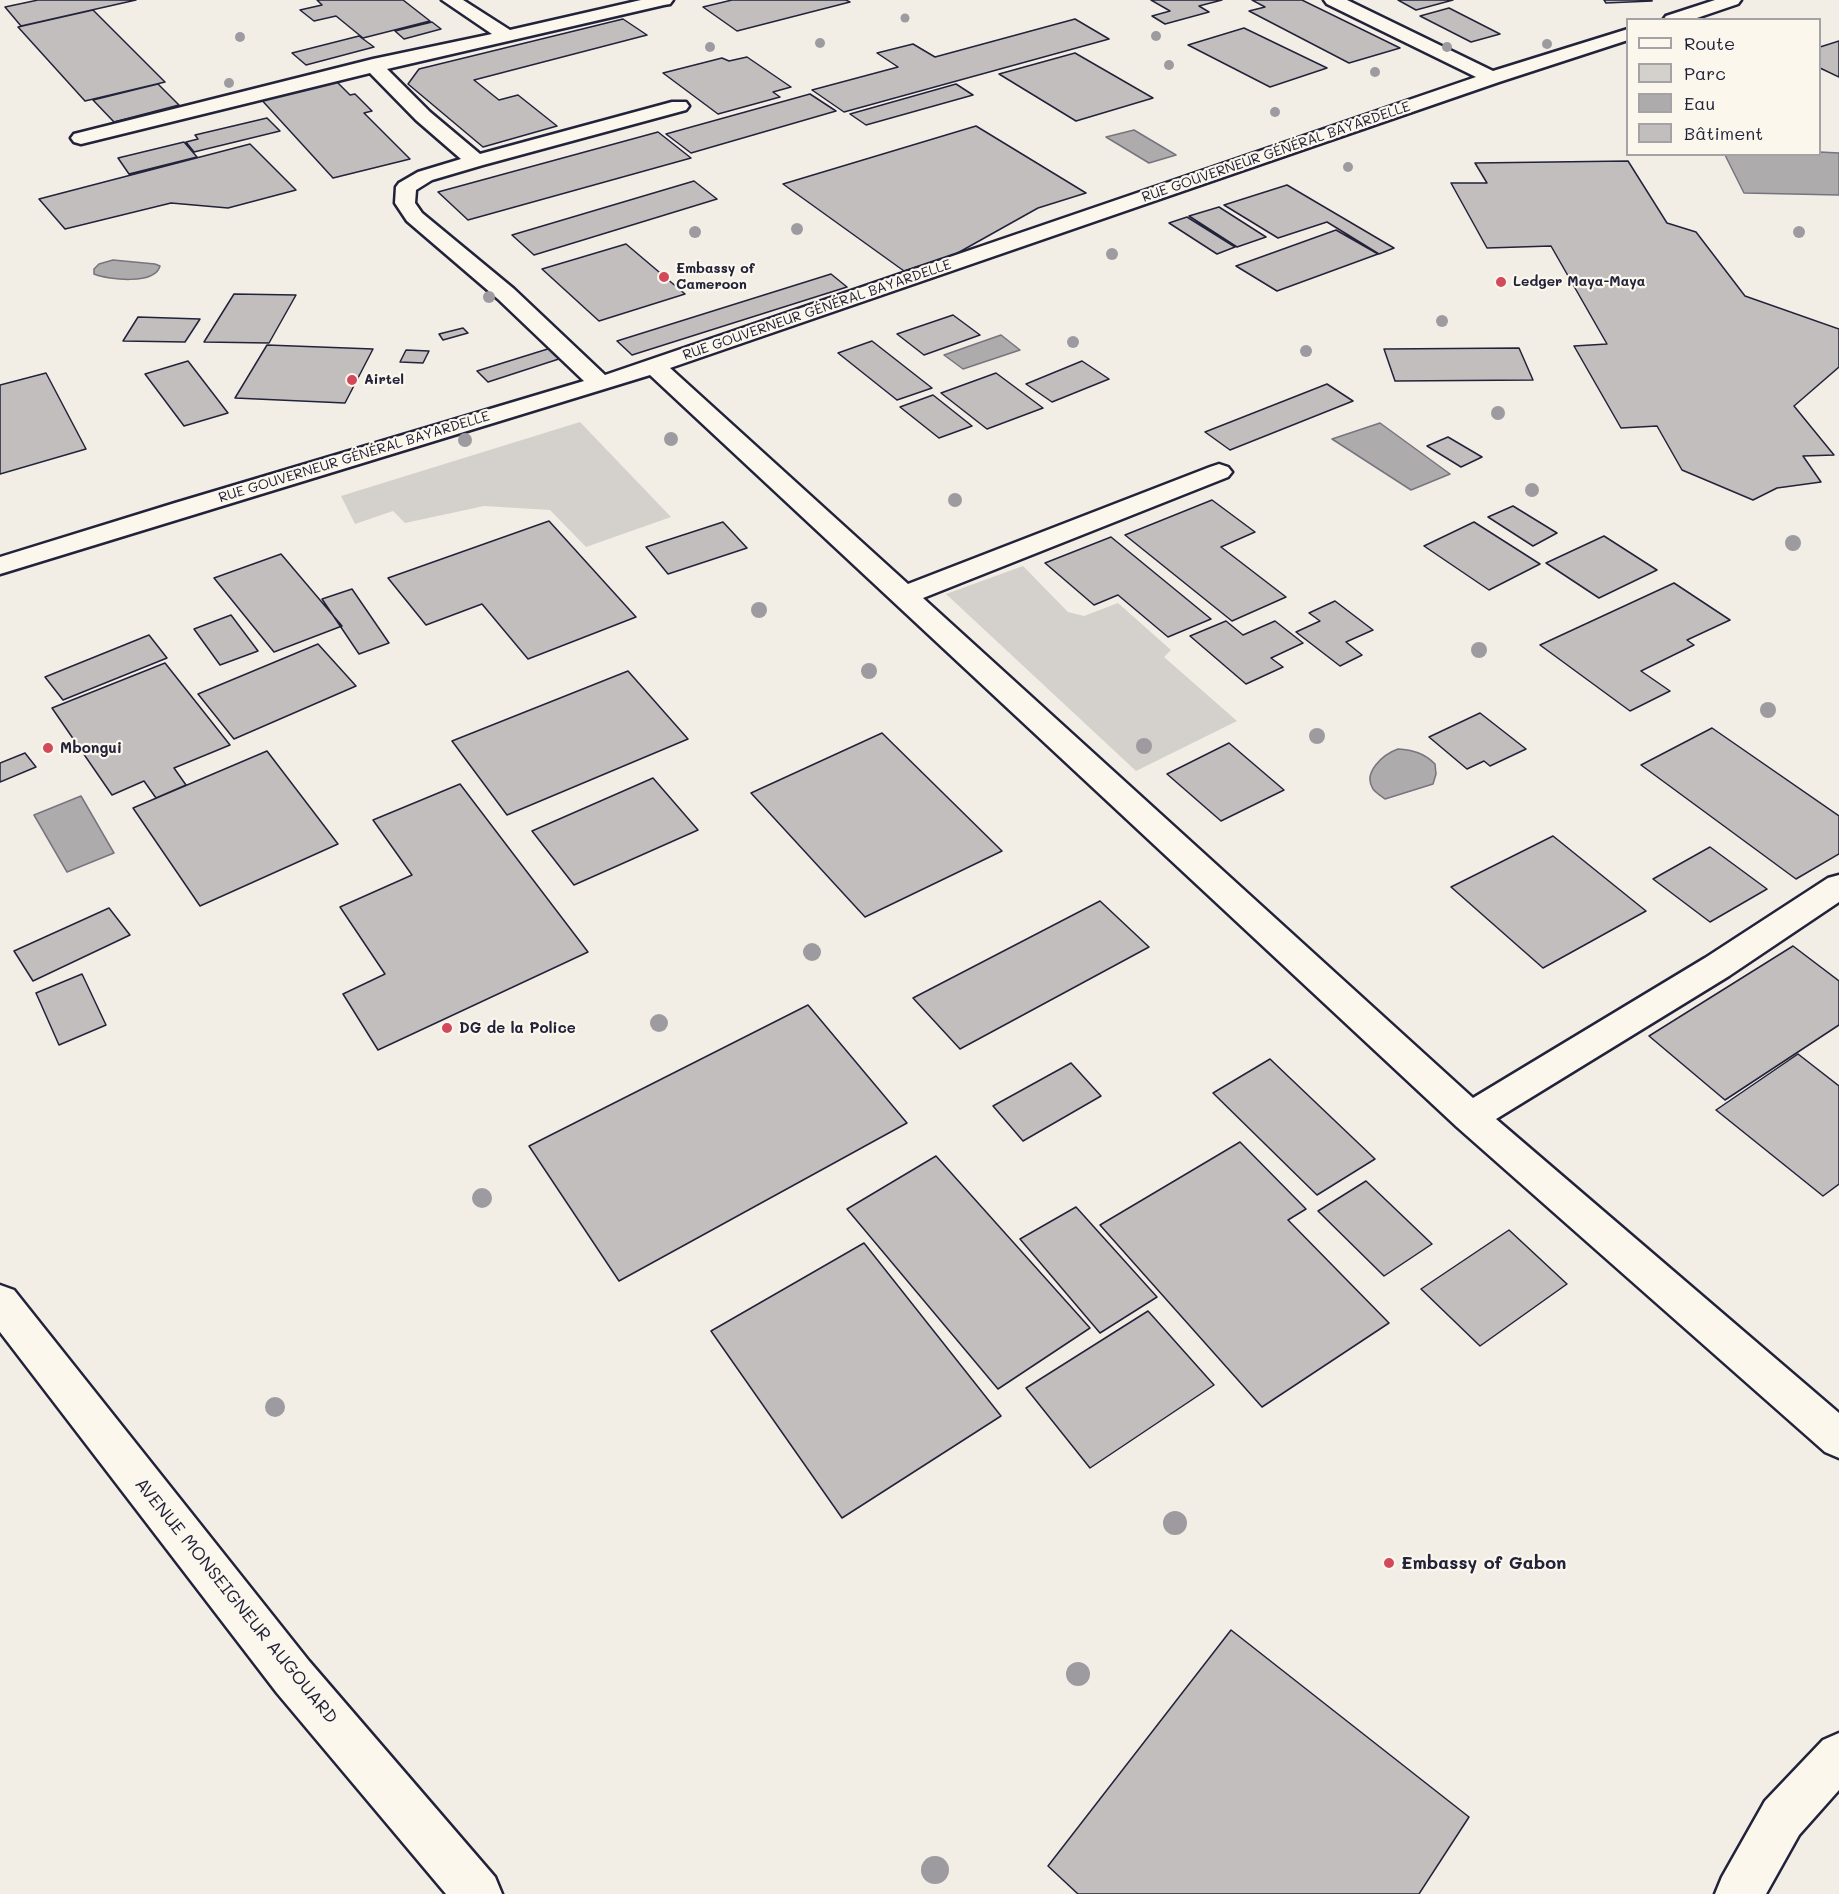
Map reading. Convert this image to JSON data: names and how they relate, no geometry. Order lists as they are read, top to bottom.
{
  "streets": {
    "street": ["RUE GOUVERNEUR GÉNÉRAL BAYARDELLE", "AVENUE MONSEIGNEUR AUGOUARD"]
  },
  "places": [
    "Embassy of Cameroon",
    "Ledger Maya-Maya",
    "Airtel",
    "Mbongui",
    "DG de la Police",
    "Embassy of Gabon"
  ],
  "legend": [
    "Route",
    "Parc",
    "Eau",
    "Bâtiment"
  ]
}
